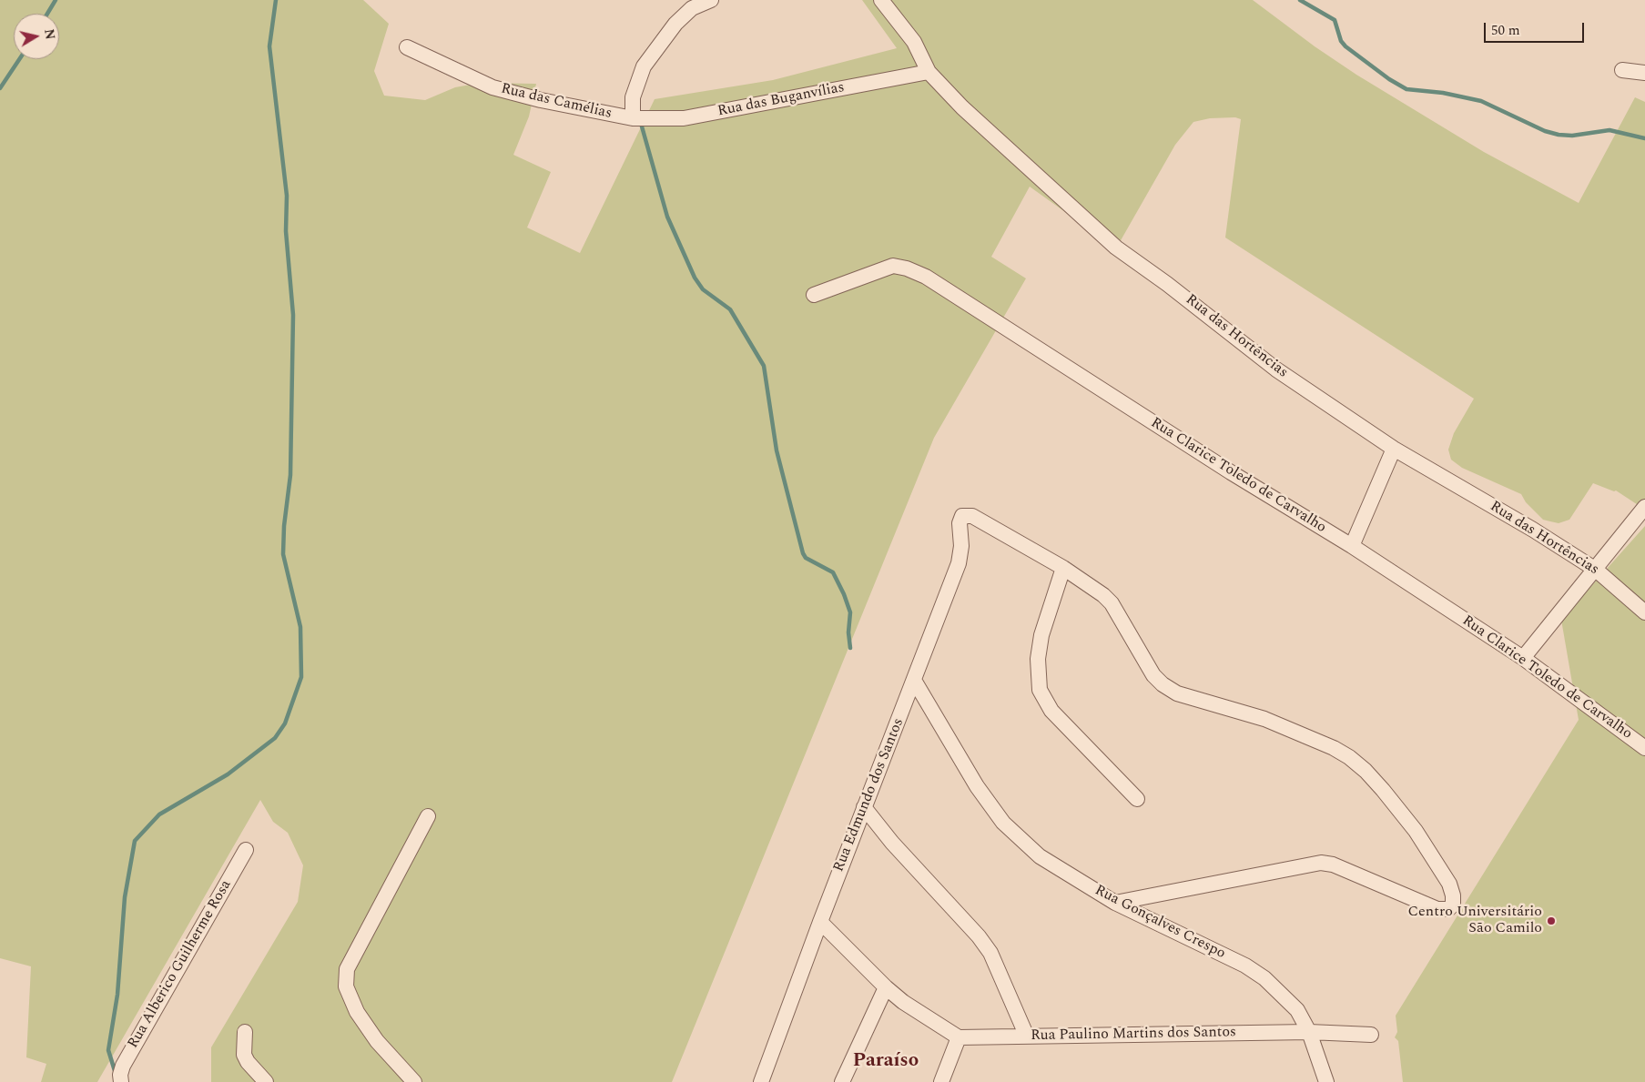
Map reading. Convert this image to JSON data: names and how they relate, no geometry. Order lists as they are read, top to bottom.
{
  "streets": {
    "street": [
      "Rua das Buganvílias",
      "Rua das Camélias",
      "Rua das Hortências",
      "Rua Clarice Toledo de Carvalho",
      "Rua Edmundo dos Santos",
      "Rua Gonçalves Crespo",
      "Rua Alberico Guilherme Rosa",
      "Rua Paulino Martins dos Santos"
    ]
  },
  "crossings": [
    ["Rua das Buganvílias", "Rua das Camélias"],
    ["Rua das Buganvílias", "Rua das Hortências"],
    ["Rua Edmundo dos Santos", "Rua Gonçalves Crespo"],
    ["Rua Gonçalves Crespo", "Rua Paulino Martins dos Santos"]
  ],
  "districts": ["Paraíso"],
  "places": ["Centro Universitário São Camilo"],
  "scale_bar": "50 m",
  "north": "right"
}
